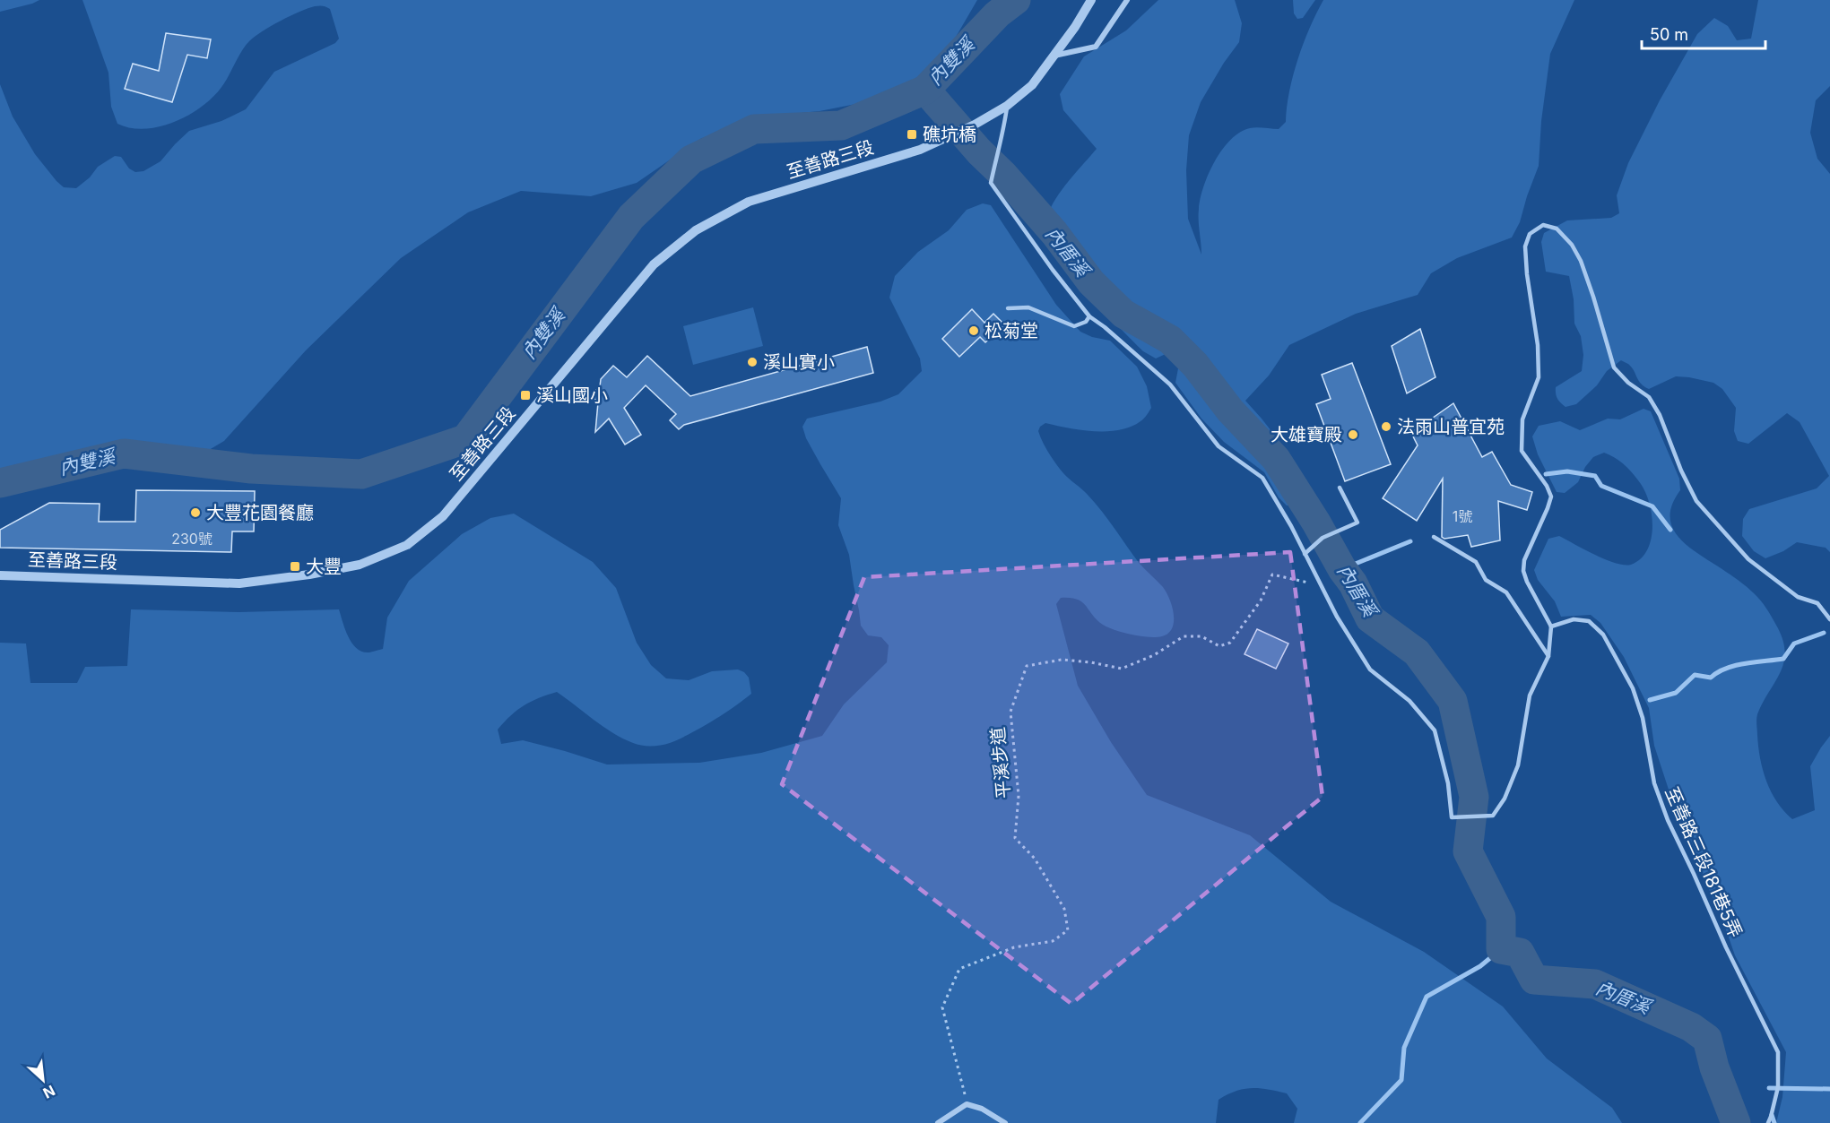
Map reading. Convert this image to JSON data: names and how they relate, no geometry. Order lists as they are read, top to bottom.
{
  "streets": {
    "street": ["至善路三段"],
    "lane": ["至善路三段181巷5弄"],
    "path": ["平溪步道"]
  },
  "water": ["內雙溪", "內厝溪"],
  "places": {
    "transit": ["礁坑橋", "溪山國小", "大豐"],
    "other": [
      "松菊堂",
      "溪山實小",
      "法雨山普宜苑",
      "大雄寶殿",
      "大豐花園餐廳"
    ]
  },
  "house_numbers": ["1號", "230號"],
  "scale_bar": "50 m",
  "north": "bottom right"
}
